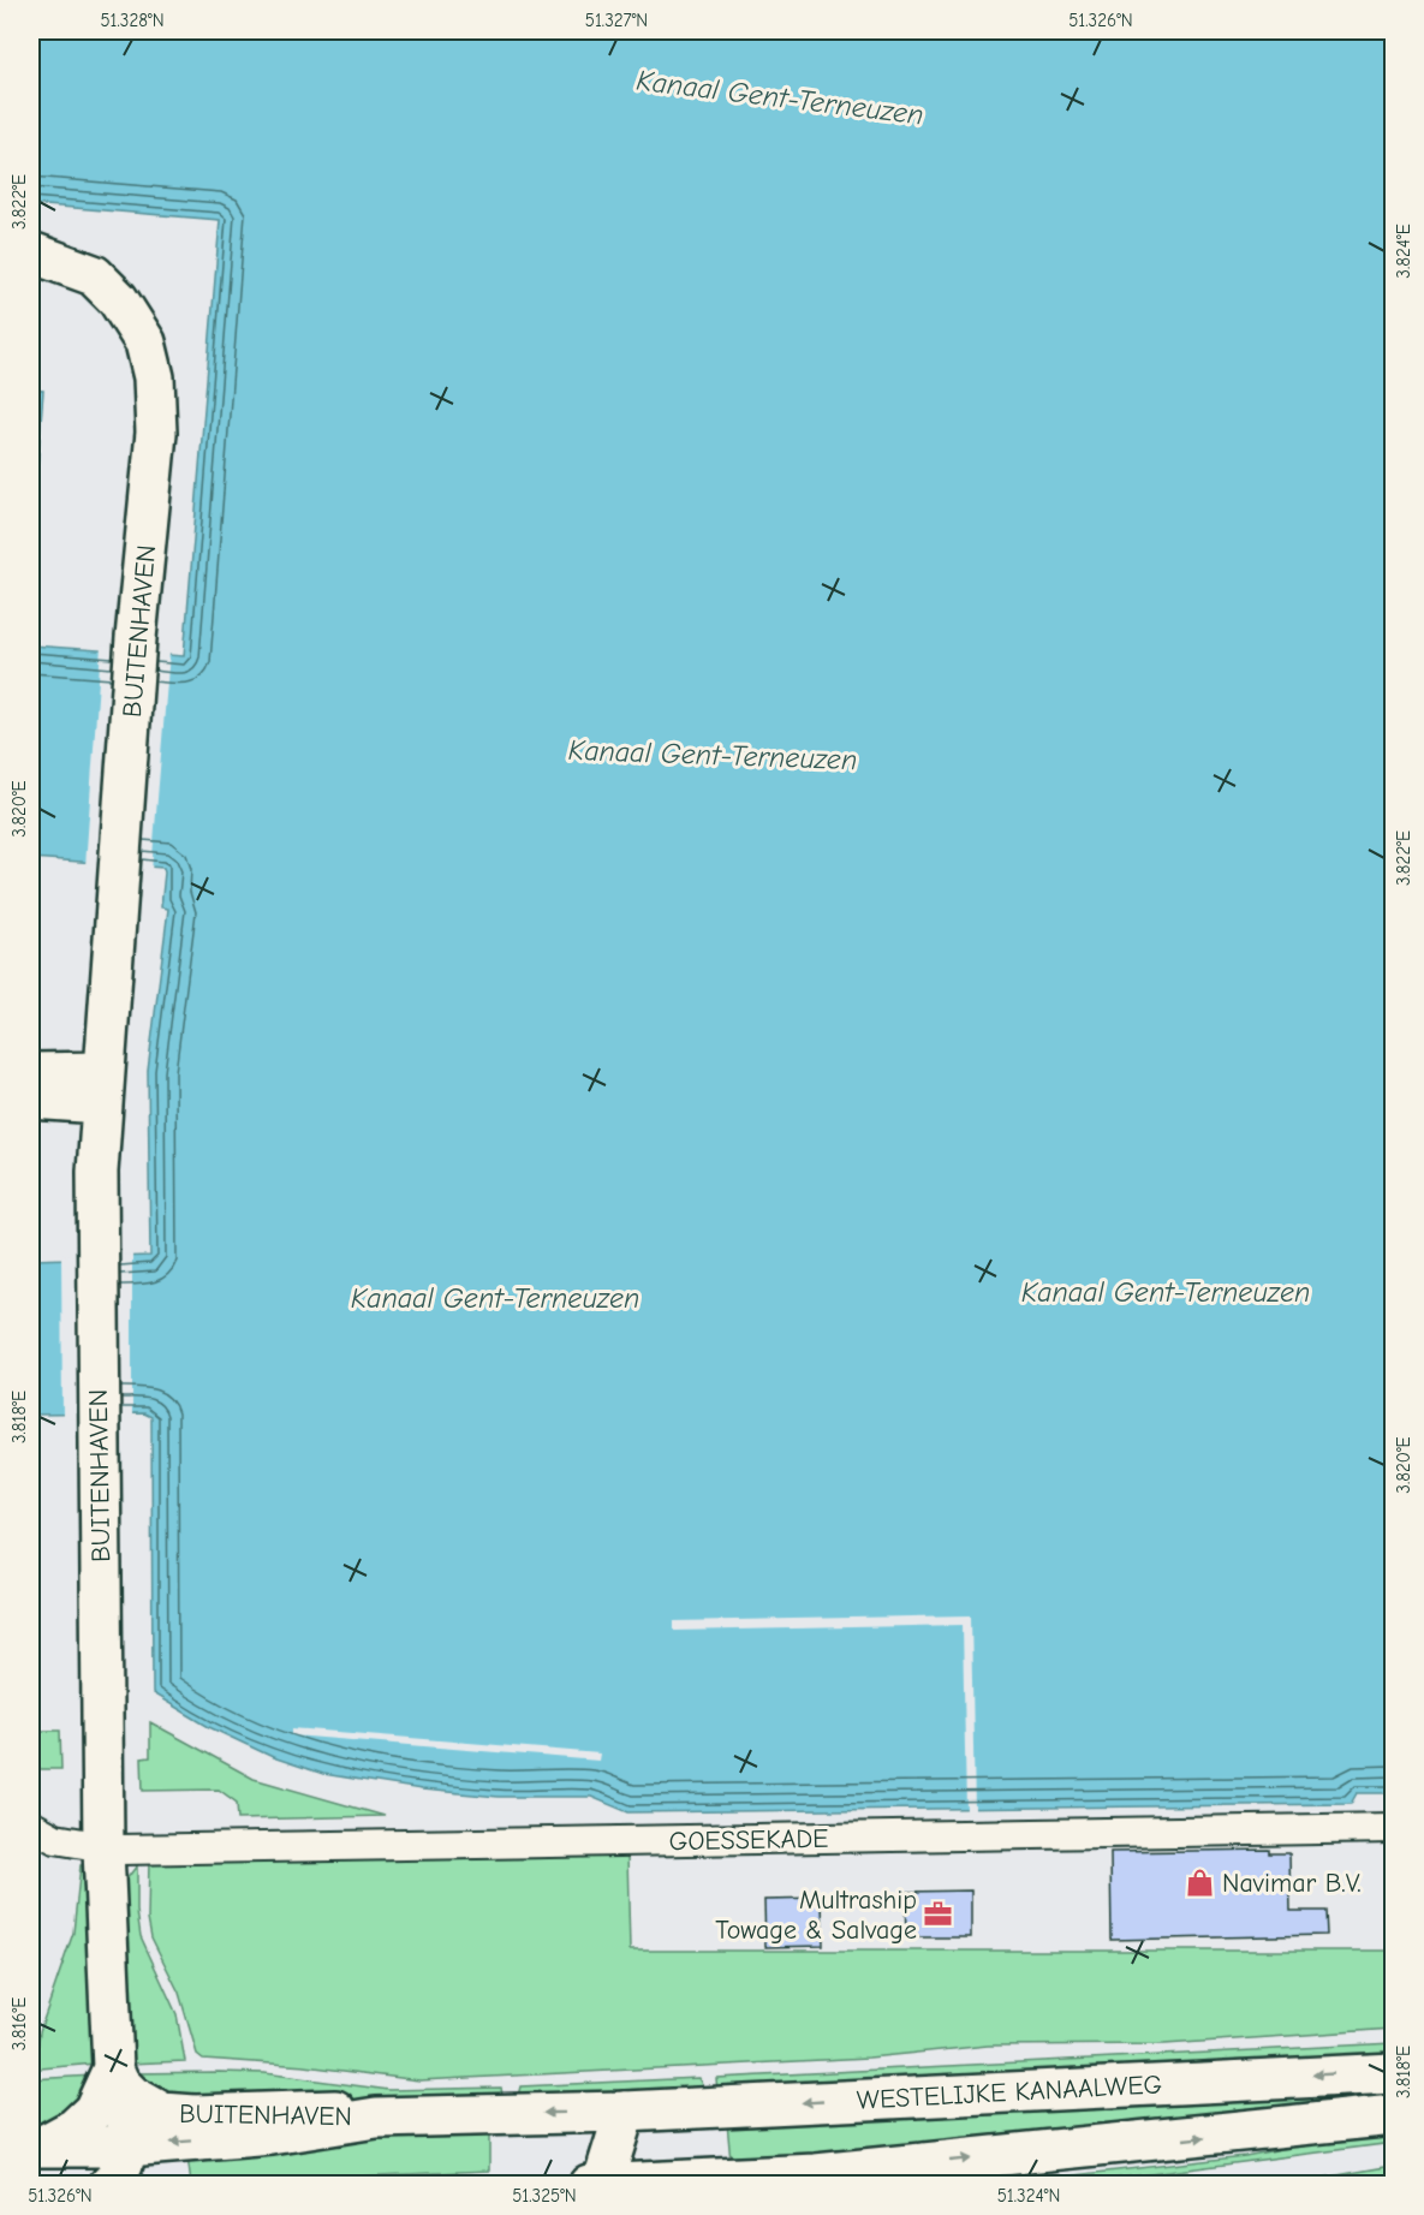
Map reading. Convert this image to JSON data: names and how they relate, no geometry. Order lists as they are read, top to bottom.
{
  "streets": {
    "main road": ["BUITENHAVEN", "WESTELIJKE KANAALWEG"],
    "street": ["GOESSEKADE"]
  },
  "crossings": [
    ["BUITENHAVEN", "GOESSEKADE"],
    ["BUITENHAVEN", "WESTELIJKE KANAALWEG"]
  ],
  "water": ["Kanaal Gent-Terneuzen"],
  "places": {
    "shop": ["Navimar B.V."],
    "office": ["Multraship Towage & Salvage"]
  },
  "coordinates": [
    "51.328°N",
    "51.327°N",
    "51.326°N",
    "3.822°E",
    "3.824°E",
    "3.820°E",
    "3.818°E",
    "3.816°E",
    "51.325°N",
    "51.324°N"
  ]
}
